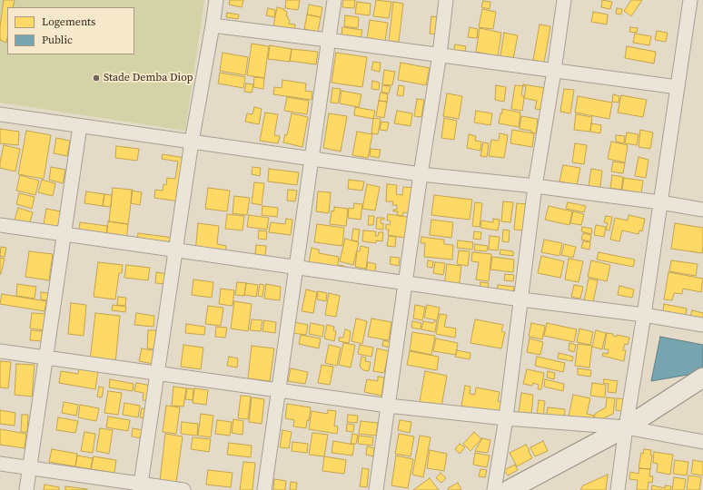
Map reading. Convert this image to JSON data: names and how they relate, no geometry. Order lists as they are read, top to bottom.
{
  "places": ["Stade Demba Diop"],
  "legend": ["Logements", "Public"]
}
